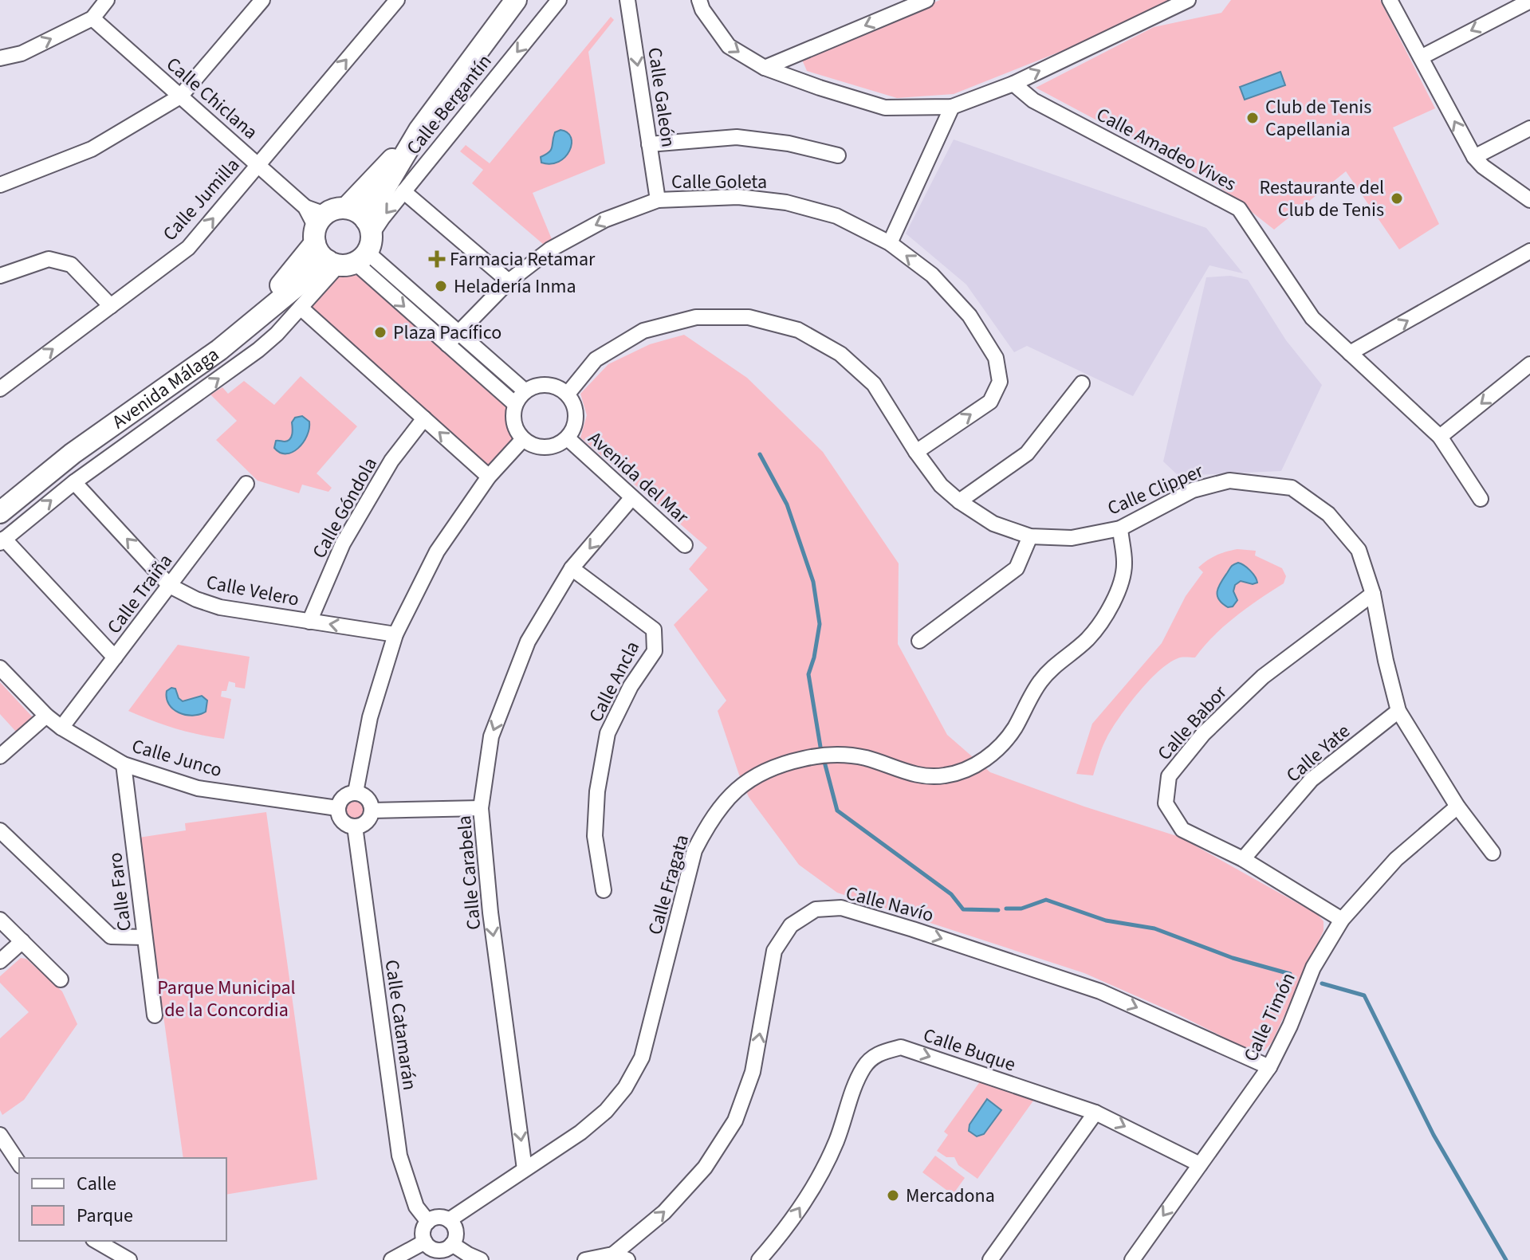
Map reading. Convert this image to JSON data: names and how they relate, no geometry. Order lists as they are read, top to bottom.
{
  "streets": {
    "street": [
      "Calle Galeón",
      "Calle Chiclana",
      "Calle Bergantín",
      "Calle Amadeo Vives",
      "Calle Goleta",
      "Calle Jumilla",
      "Avenida Málaga",
      "Avenida del Mar",
      "Calle Clipper",
      "Calle Góndola",
      "Calle Velero",
      "Calle Traiña",
      "Calle Ancla",
      "Calle Babor",
      "Calle Yate",
      "Calle Junco",
      "Calle Carabela",
      "Calle Fragata",
      "Calle Faro",
      "Calle Navío",
      "Calle Timón",
      "Calle Catamarán",
      "Calle Buque"
    ]
  },
  "crossings": [
    ["Calle Galeón", "Calle Goleta"],
    ["Calle Chiclana", "Calle Jumilla"],
    ["Calle Chiclana", "Avenida Málaga"],
    ["Calle Bergantín", "Avenida Málaga"],
    ["Calle Bergantín", "Calle Velero"],
    ["Calle Goleta", "Calle Clipper"],
    ["Avenida del Mar", "Calle Clipper"],
    ["Avenida del Mar", "Calle Carabela"],
    ["Calle Clipper", "Calle Babor"],
    ["Calle Clipper", "Calle Yate"],
    ["Calle Clipper", "Calle Fragata"],
    ["Calle Clipper", "Calle Timón"],
    ["Calle Góndola", "Calle Velero"],
    ["Calle Velero", "Calle Traiña"],
    ["Calle Traiña", "Calle Junco"],
    ["Calle Ancla", "Calle Carabela"],
    ["Calle Babor", "Calle Yate"],
    ["Calle Babor", "Calle Timón"],
    ["Calle Junco", "Calle Faro"],
    ["Calle Junco", "Calle Catamarán"],
    ["Calle Carabela", "Calle Fragata"],
    ["Calle Fragata", "Calle Catamarán"],
    ["Calle Navío", "Calle Timón"],
    ["Calle Timón", "Calle Buque"]
  ],
  "one_way": ["Calle Galeón"],
  "parks": ["Parque Municipal de la Concordia"],
  "places": {
    "other": [
      "Club de Tenis Capellania",
      "Restaurante del Club de Tenis",
      "Heladería Inma",
      "Plaza Pacífico",
      "Mercadona"
    ],
    "health": ["Farmacia Retamar"]
  },
  "legend": ["Calle", "Parque"]
}
